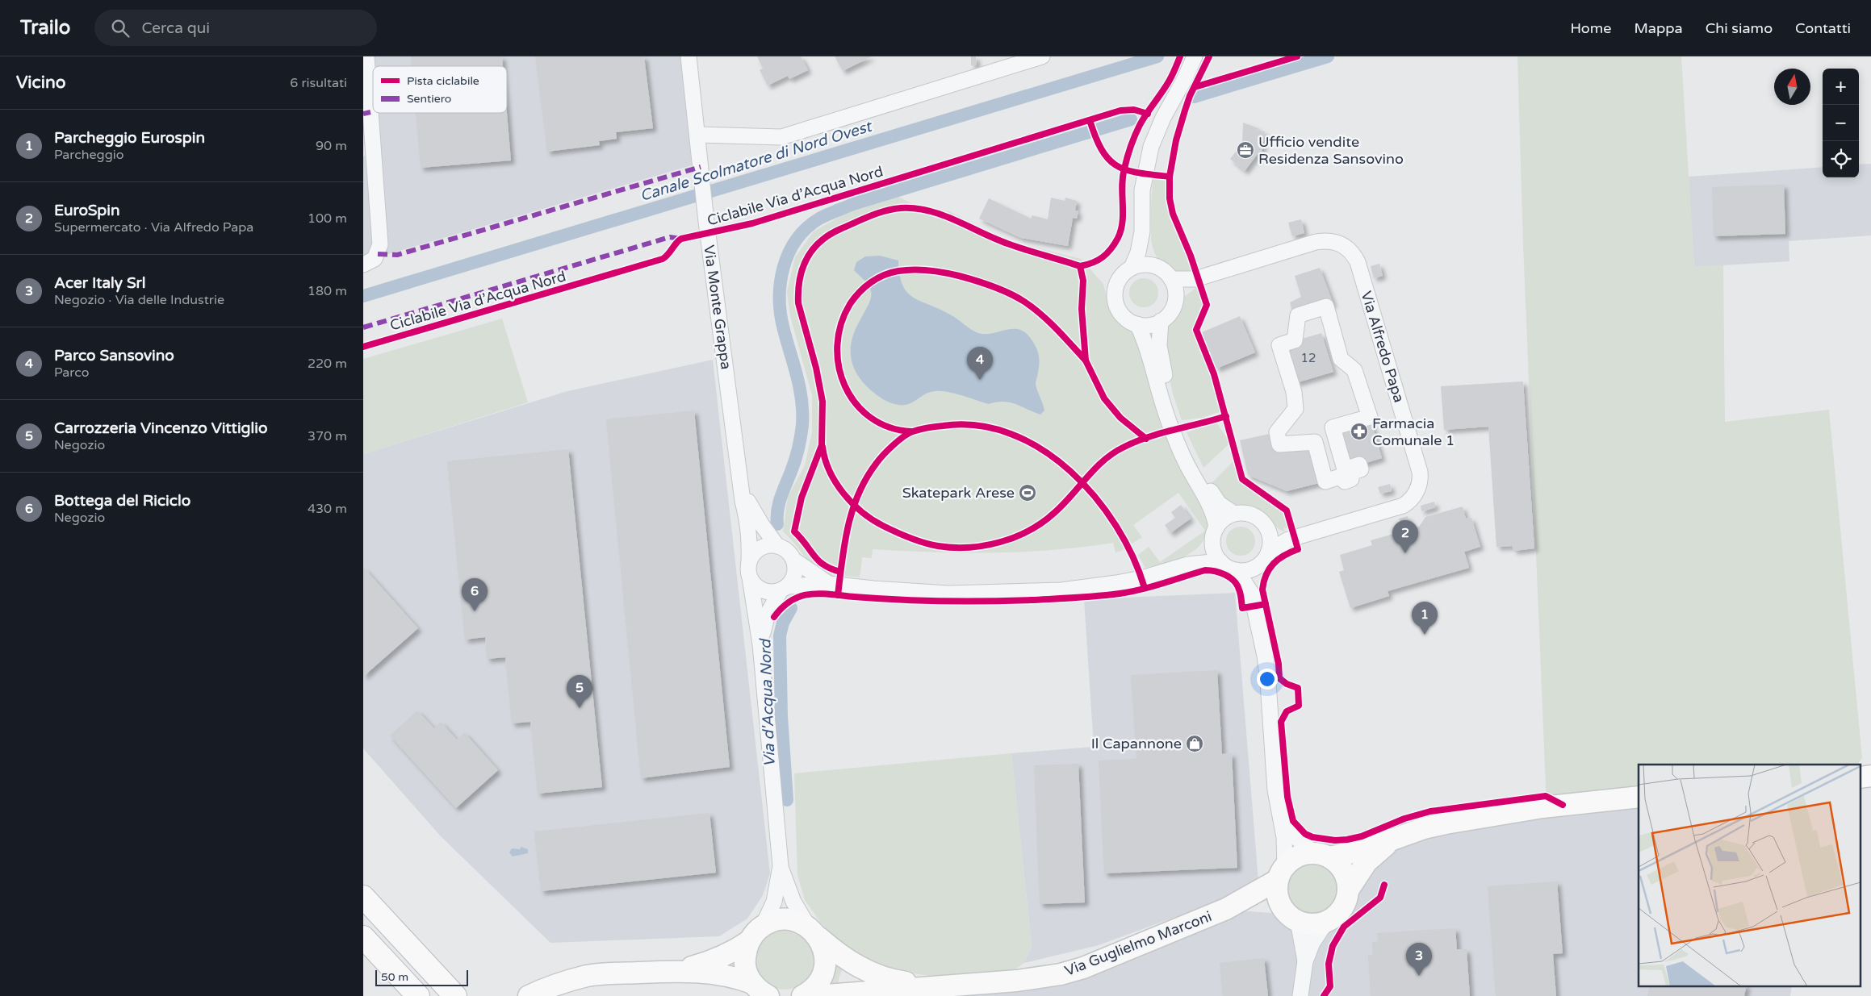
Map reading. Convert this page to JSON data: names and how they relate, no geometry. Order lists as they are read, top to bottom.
{
  "streets": {
    "street": ["Via Monte Grappa", "Via Alfredo Papa", "Via Guglielmo Marconi"],
    "cycle path": ["Ciclabile Via d’Acqua Nord"]
  },
  "crossings": [
    ["Via Monte Grappa", "Via Guglielmo Marconi"]
  ],
  "water": ["Canale Scolmatore di Nord Ovest", "Via d'Acqua Nord"],
  "places": {
    "office": ["Ufficio vendite Residenza Sansovino"],
    "pharmacy": ["Farmacia Comunale 1"],
    "sports": ["Skatepark Arese"],
    "shop": ["Il Capannone"]
  },
  "house_numbers": ["12"],
  "legend": ["Pista ciclabile", "Sentiero"],
  "scale_bar": "50 m",
  "north": "top",
  "page": {
    "header": "Trailo",
    "search": "Cerca qui",
    "nav": [
      "Home",
      "Mappa",
      "Chi siamo",
      "Contatti"
    ],
    "heading": ["Vicino", "6 risultati"],
    "map_buttons": ["+", "−"],
    "list": [
      {
        "mark": "1",
        "name": "Parcheggio Eurospin",
        "note": "Parcheggio",
        "value": "90 m"
      },
      {
        "mark": "2",
        "name": "EuroSpin",
        "note": "Supermercato · Via Alfredo Papa",
        "value": "100 m"
      },
      {
        "mark": "3",
        "name": "Acer Italy Srl",
        "note": "Negozio · Via delle Industrie",
        "value": "180 m"
      },
      {
        "mark": "4",
        "name": "Parco Sansovino",
        "note": "Parco",
        "value": "220 m"
      },
      {
        "mark": "5",
        "name": "Carrozzeria Vincenzo Vittiglio",
        "note": "Negozio",
        "value": "370 m"
      },
      {
        "mark": "6",
        "name": "Bottega del Riciclo",
        "note": "Negozio",
        "value": "430 m"
      }
    ],
    "pins": [
      "4",
      "2",
      "6",
      "1",
      "5",
      "3"
    ],
    "scale": "50 m"
  }
}
